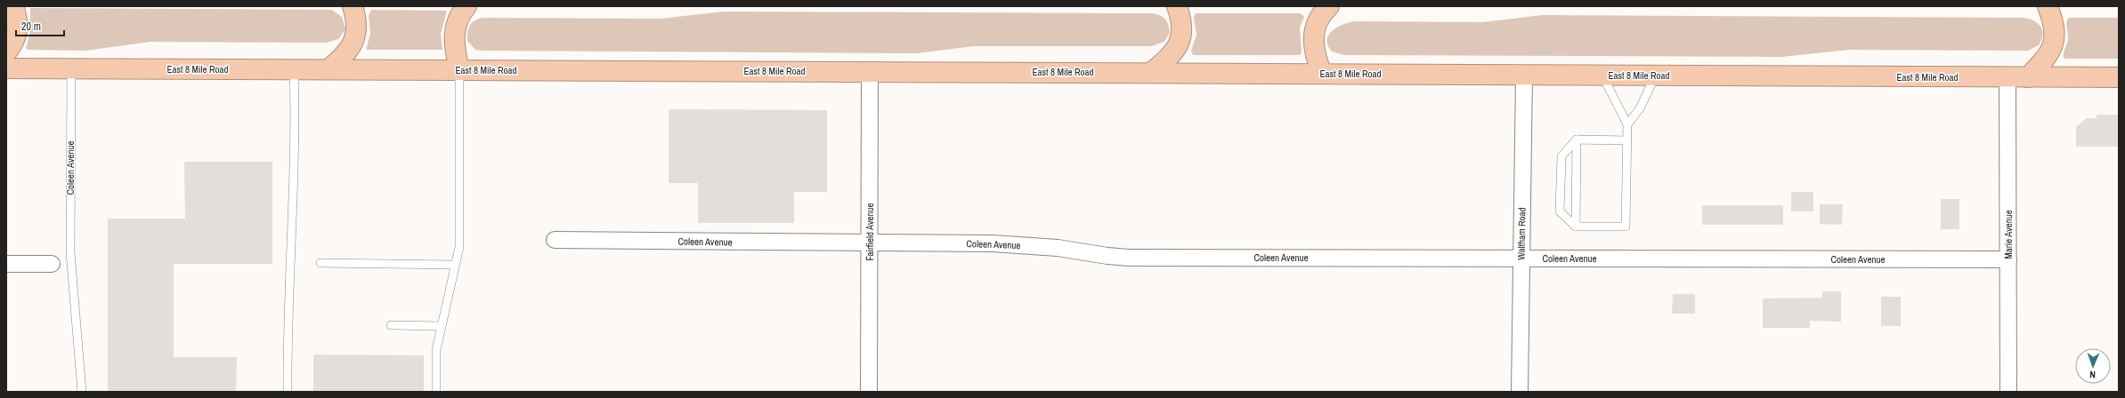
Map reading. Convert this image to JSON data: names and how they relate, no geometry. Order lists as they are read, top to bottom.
{
  "streets": {
    "highway": ["East 8 Mile Road"],
    "street": [
      "Coleen Avenue",
      "Fairfield Avenue",
      "Waltham Road",
      "Marie Avenue"
    ]
  },
  "crossings": [
    ["East 8 Mile Road", "Coleen Avenue"],
    ["East 8 Mile Road", "Fairfield Avenue"],
    ["East 8 Mile Road", "Waltham Road"],
    ["East 8 Mile Road", "Marie Avenue"],
    ["Coleen Avenue", "Fairfield Avenue"],
    ["Coleen Avenue", "Waltham Road"],
    ["Coleen Avenue", "Marie Avenue"]
  ],
  "scale_bar": "20 m",
  "north": "bottom"
}
